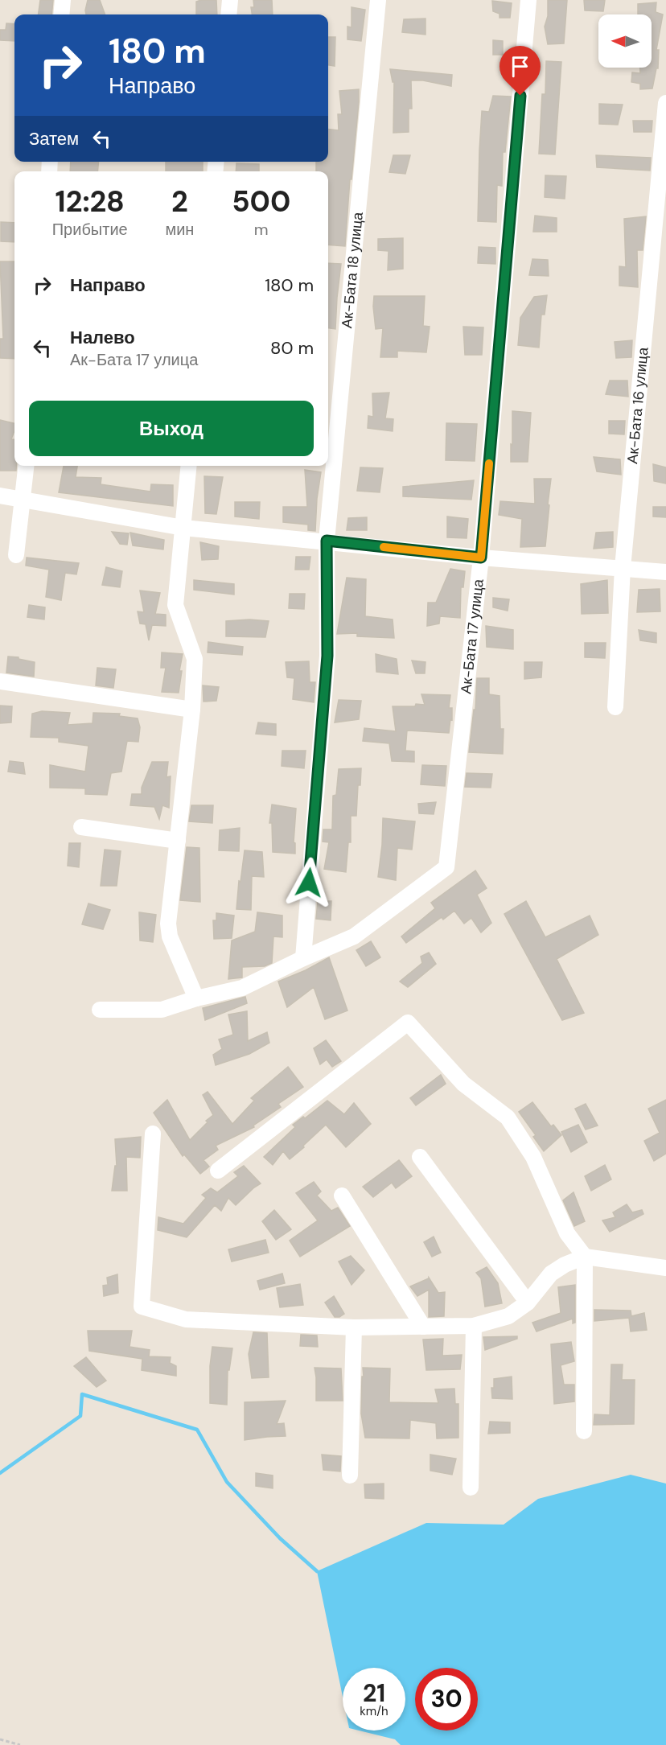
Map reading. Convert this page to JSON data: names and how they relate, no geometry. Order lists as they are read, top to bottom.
{
  "streets": {
    "street": ["Ак-Бата 18 улица", "Ак-Бата 16 улица", "Ак-Бата 17 улица"]
  },
  "crossings": [
    ["Ак-Бата 18 улица", "Ак-Бата 17 улица"]
  ],
  "north": "left",
  "page": {
    "turn": ["180 m", "Направо"],
    "then": "Затем",
    "eta": [
      "12:28",
      "Прибытие",
      "2",
      "мин",
      "500",
      "m"
    ],
    "list": [
      {
        "name": "Направо",
        "value": "180 m"
      },
      {
        "name": "Налево",
        "note": "Ак-Бата 17 улица",
        "value": "80 m"
      }
    ],
    "buttons": "Выход",
    "speed": "21 km/h",
    "limit": "30"
  }
}
